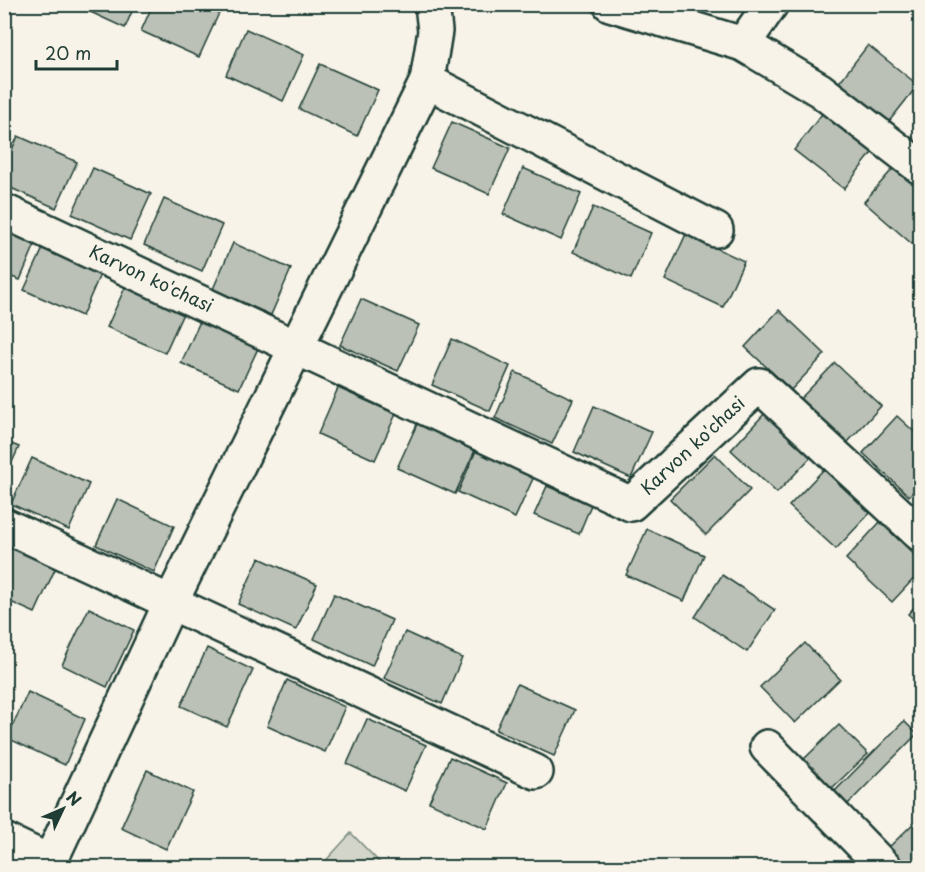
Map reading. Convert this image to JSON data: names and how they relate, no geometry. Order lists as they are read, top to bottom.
{
  "streets": {
    "street": ["Karvon ko'chasi"]
  },
  "scale_bar": "20 m",
  "north": "top right"
}
